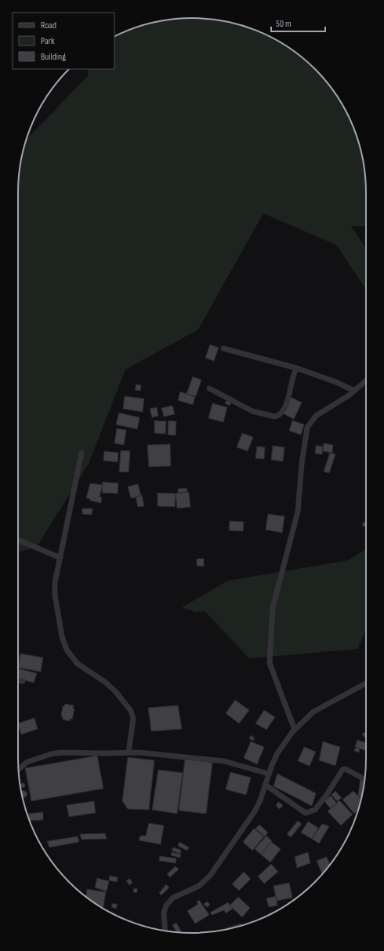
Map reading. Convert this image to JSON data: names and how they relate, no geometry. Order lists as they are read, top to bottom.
{
  "legend": ["Road", "Park", "Building"],
  "scale_bar": "50 m"
}
